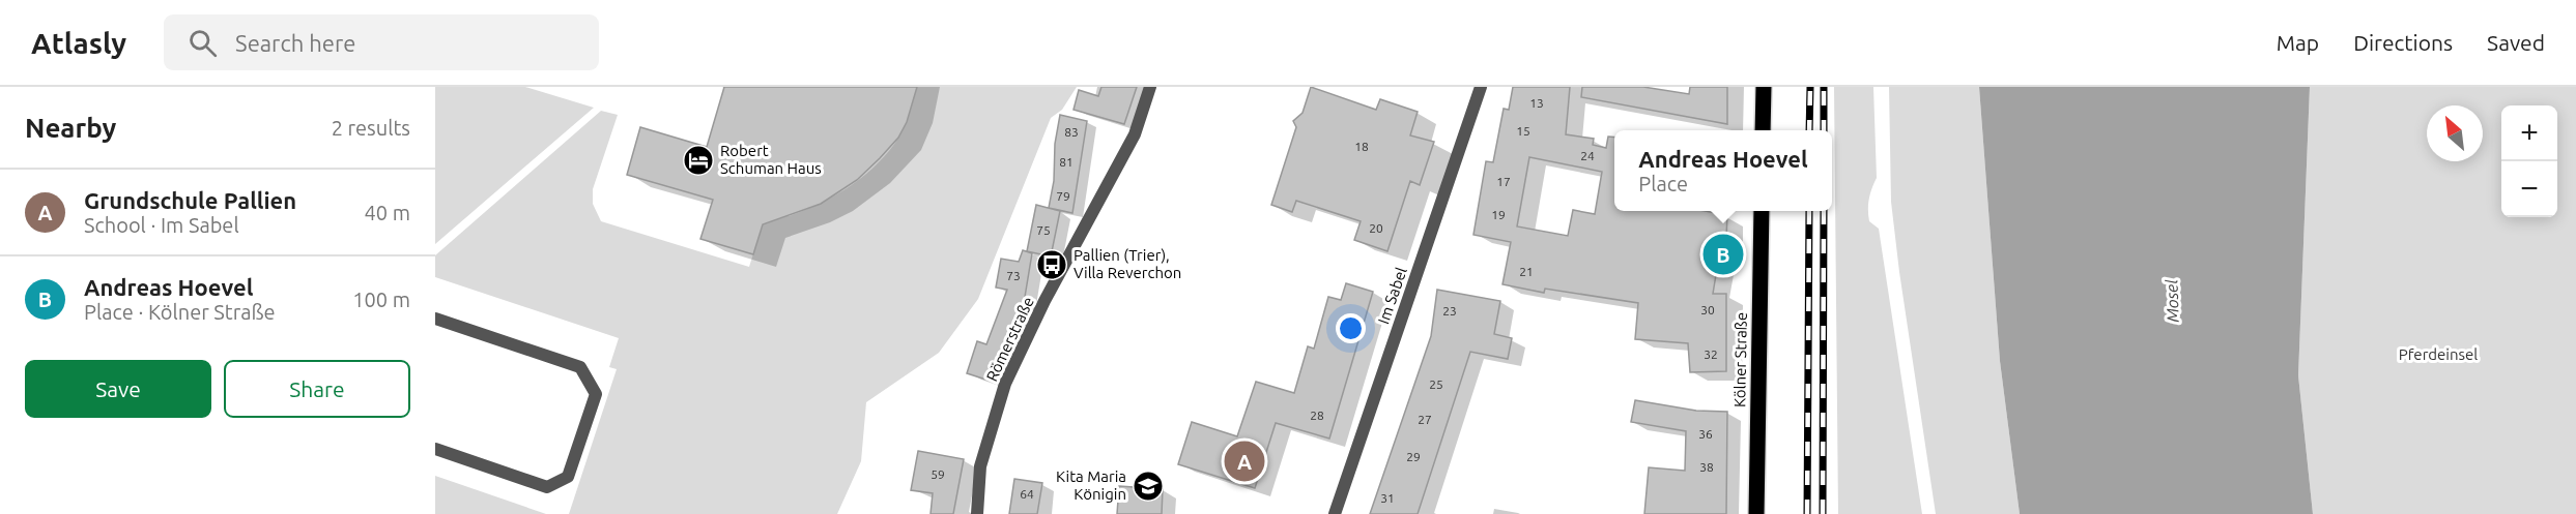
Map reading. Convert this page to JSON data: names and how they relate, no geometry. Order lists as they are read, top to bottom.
{
  "streets": {
    "main road": ["Kölner Straße"],
    "street": ["Im Sabel", "Römerstraße"]
  },
  "water": ["Mosel"],
  "parks": ["Pferdeinsel"],
  "places": {
    "hotel": ["Robert Schuman Haus"],
    "bus stop": ["Pallien (Trier), Villa Reverchon"],
    "school or university": ["Kita Maria Königin"]
  },
  "house_numbers": [
    "13",
    "15",
    "83",
    "18",
    "24",
    "81",
    "17",
    "79",
    "19",
    "20",
    "75",
    "21",
    "73",
    "30",
    "23",
    "32",
    "25",
    "28",
    "27",
    "36",
    "29",
    "38",
    "59",
    "64",
    "31"
  ],
  "north": "top left",
  "page": {
    "header": "Atlasly",
    "search": "Search here",
    "nav": ["Map", "Directions", "Saved"],
    "heading": ["Nearby", "2 results"],
    "map_buttons": ["+", "−"],
    "popup": ["Andreas Hoevel", "Place"],
    "list": [
      {
        "mark": "A",
        "name": "Grundschule Pallien",
        "note": "School · Im Sabel",
        "value": "40 m"
      },
      {
        "mark": "B",
        "name": "Andreas Hoevel",
        "note": "Place · Kölner Straße",
        "value": "100 m"
      }
    ],
    "pins": ["B", "A"],
    "buttons": ["Save", "Share"]
  }
}
